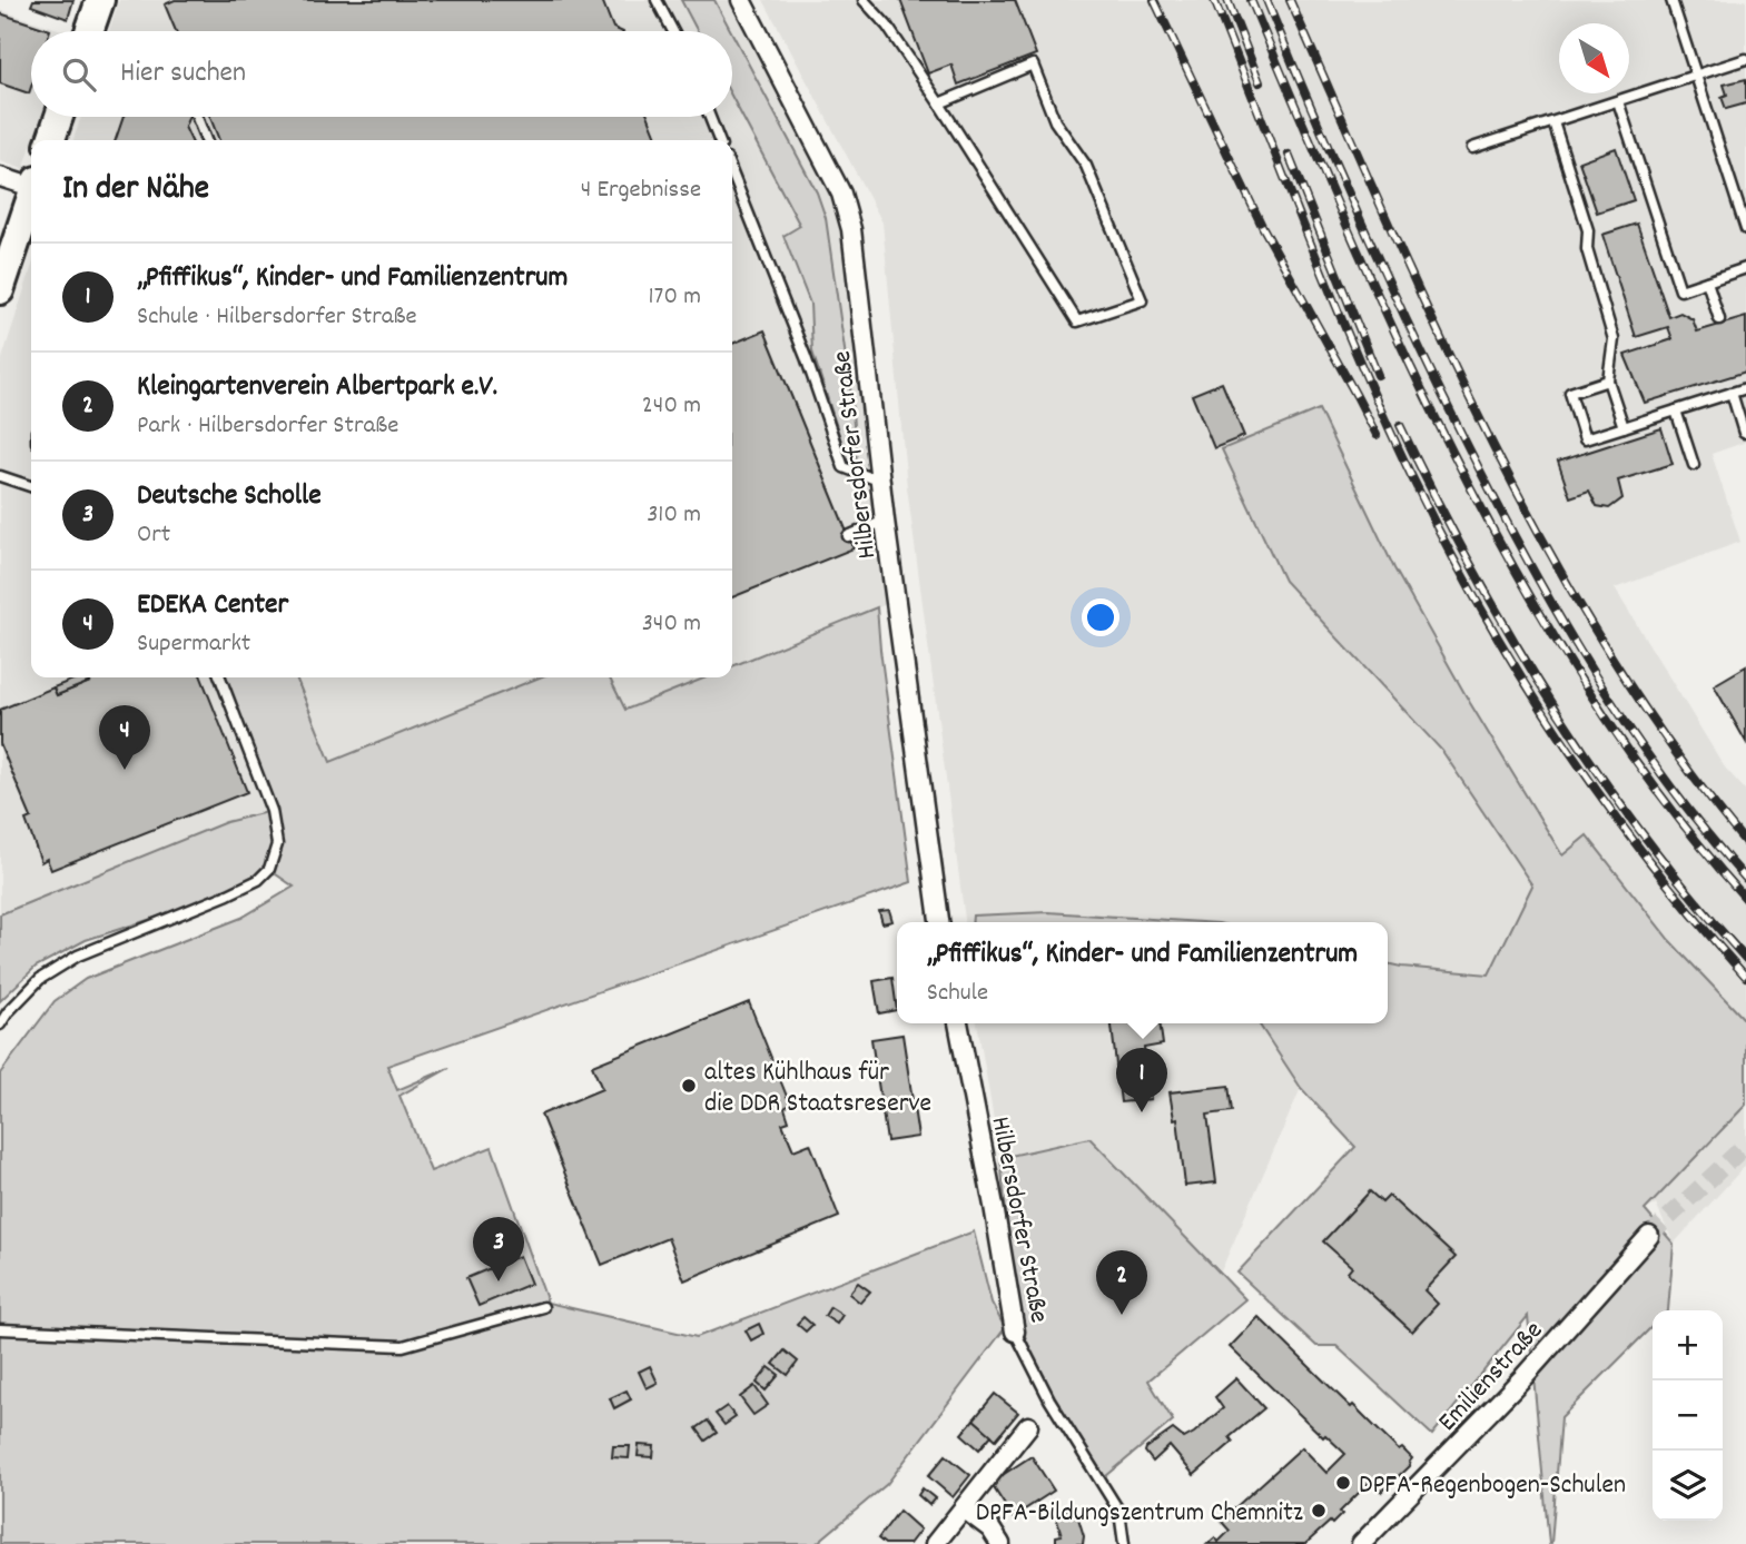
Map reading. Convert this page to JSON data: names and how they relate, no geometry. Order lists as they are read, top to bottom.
{
  "streets": {
    "street": ["Hilbersdorfer Straße", "Emilienstraße"]
  },
  "places": ["altes Kühlhaus für die DDR Staatsreserve", "DPFA-Regenbogen-Schulen", "DPFA-Bildungszentrum Chemnitz"],
  "north": "bottom right",
  "page": {
    "search": "Hier suchen",
    "heading": ["In der Nähe", "4 Ergebnisse"],
    "list": [
      {
        "mark": "1",
        "name": "„Pfiffikus“, Kinder- und Familienzentrum",
        "note": "Schule · Hilbersdorfer Straße",
        "value": "170 m"
      },
      {
        "mark": "2",
        "name": "Kleingartenverein Albertpark e.V.",
        "note": "Park · Hilbersdorfer Straße",
        "value": "240 m"
      },
      {
        "mark": "3",
        "name": "Deutsche Scholle",
        "note": "Ort",
        "value": "310 m"
      },
      {
        "mark": "4",
        "name": "EDEKA Center",
        "note": "Supermarkt",
        "value": "340 m"
      }
    ],
    "pins": [
      "4",
      "1",
      "3",
      "2"
    ],
    "popup": ["„Pfiffikus“, Kinder- und Familienzentrum", "Schule"],
    "map_buttons": ["+", "−"]
  }
}
